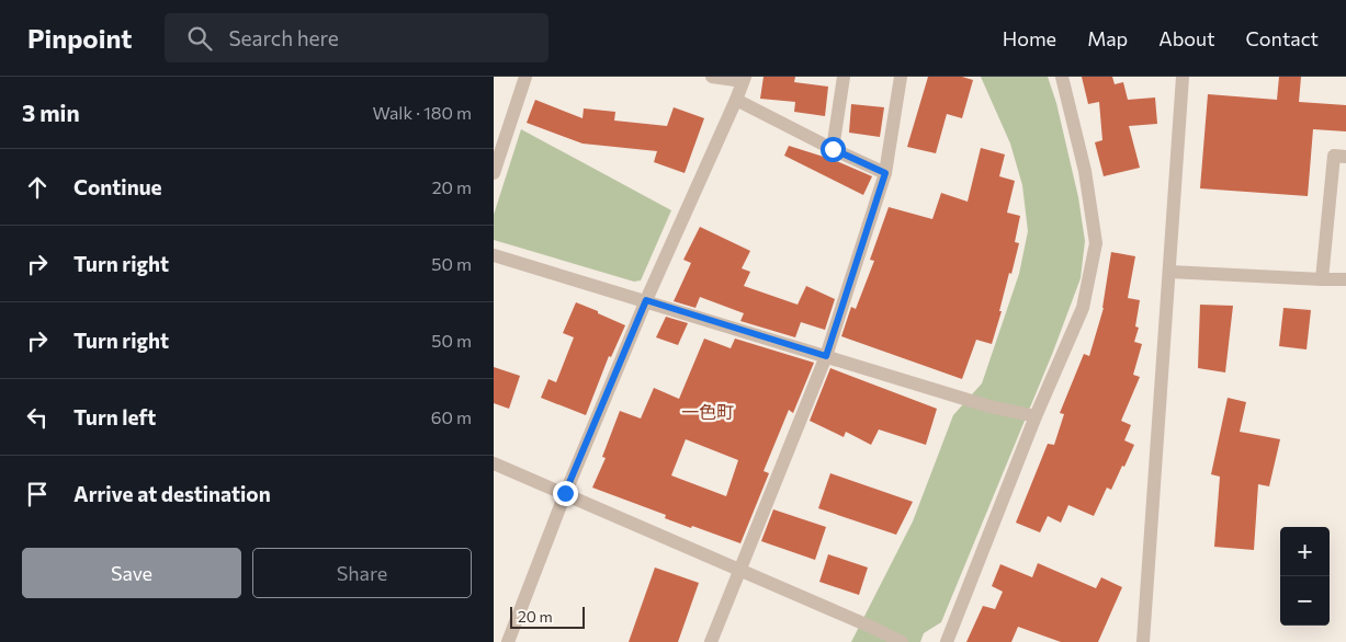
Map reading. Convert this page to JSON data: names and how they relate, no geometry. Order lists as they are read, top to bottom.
{
  "districts": ["一色町"],
  "scale_bar": "20 m",
  "page": {
    "header": "Pinpoint",
    "search": "Search here",
    "nav": [
      "Home",
      "Map",
      "About",
      "Contact"
    ],
    "heading": ["3 min", "Walk · 180 m"],
    "list": [
      ["Continue", "20 m"],
      ["Turn right", "50 m"],
      ["Turn right", "50 m"],
      ["Turn left", "60 m"],
      "Arrive at destination"
    ],
    "map_buttons": ["+", "−"],
    "buttons": ["Save", "Share"],
    "scale": "20 m"
  }
}
